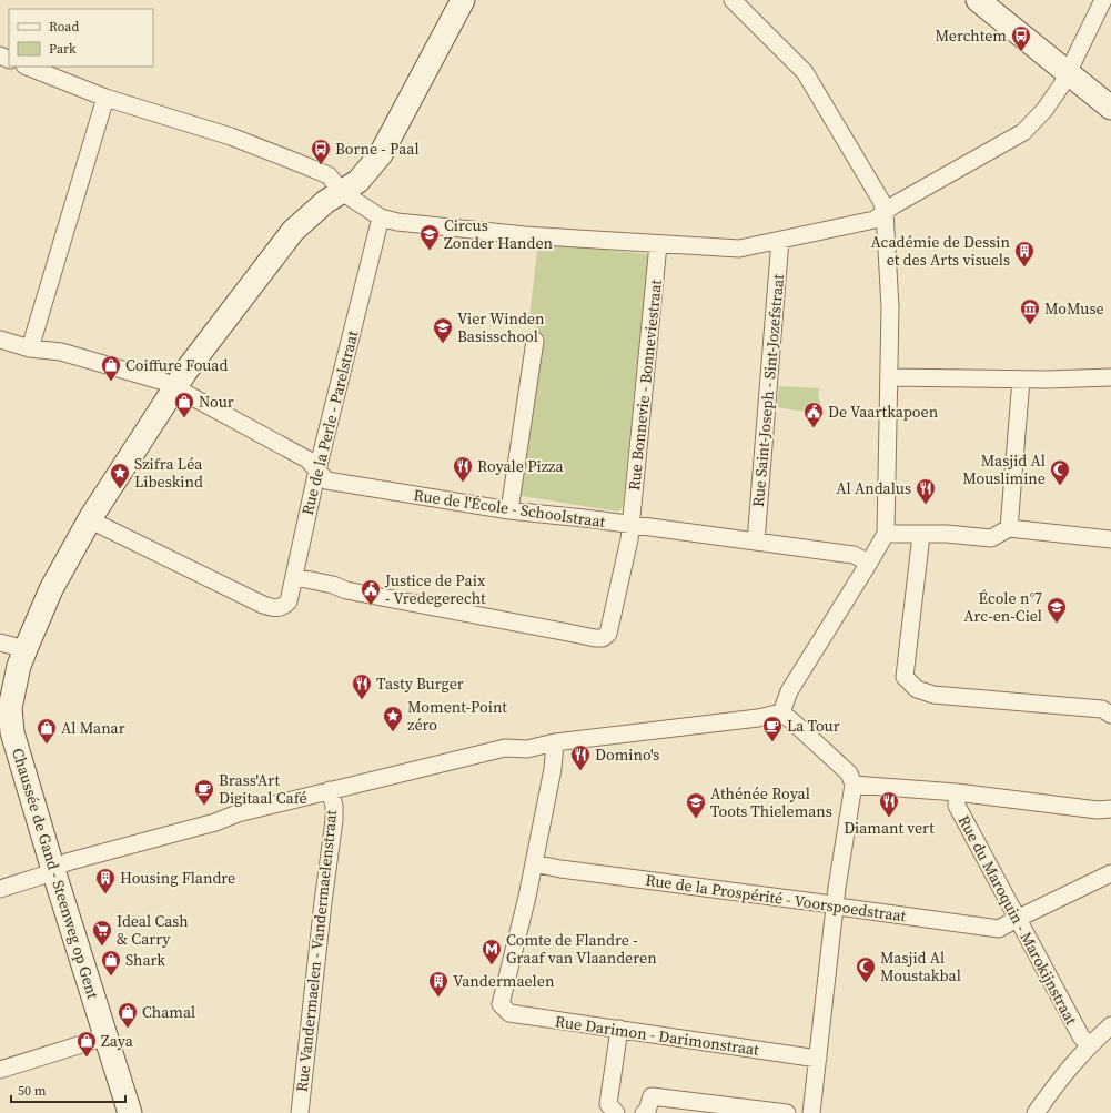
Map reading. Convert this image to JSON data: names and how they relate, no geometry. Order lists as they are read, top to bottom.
{
  "streets": {
    "street": [
      "Rue Bonnevie - Bonneviestraat",
      "Rue Saint-Joseph - Sint-Jozefstraat",
      "Rue de la Perle - Parelstraat",
      "Rue de l'École - Schoolstraat",
      "Chaussée de Gand - Steenweg op Gent",
      "Rue de la Prospérité - Voorspoedstraat",
      "Rue du Maroquin - Marokijnstraat",
      "Rue Vandermaelen - Vandermaelenstraat",
      "Rue Darimon - Darimonstraat"
    ]
  },
  "crossings": [
    ["Rue Bonnevie - Bonneviestraat", "Rue de la Perle - Parelstraat"],
    ["Rue Bonnevie - Bonneviestraat", "Rue de l'École - Schoolstraat"],
    ["Rue Saint-Joseph - Sint-Jozefstraat", "Rue de l'École - Schoolstraat"],
    ["Rue de la Perle - Parelstraat", "Rue de l'École - Schoolstraat"],
    ["Rue de la Perle - Parelstraat", "Chaussée de Gand - Steenweg op Gent"],
    ["Rue de l'École - Schoolstraat", "Chaussée de Gand - Steenweg op Gent"],
    ["Rue de la Prospérité - Voorspoedstraat", "Rue du Maroquin - Marokijnstraat"],
    ["Rue de la Prospérité - Voorspoedstraat", "Rue Darimon - Darimonstraat"]
  ],
  "places": {
    "bus stop": ["Merchtem", "Borne - Paal"],
    "school or university": [
      "Circus Zonder Handen",
      "Vier Winden Basisschool",
      "École n°7 Arc-en-Ciel",
      "Athénée Royal Toots Thielemans"
    ],
    "building": ["Académie de Dessin et des Arts visuels", "Housing Flandre", "Vandermaelen"],
    "museum": ["MoMuse"],
    "shop": [
      "Coiffure Fouad",
      "Nour",
      "Al Manar",
      "Shark",
      "Chamal",
      "Zaya"
    ],
    "public building": ["De Vaartkapoen", "Justice de Paix - Vredegerecht"],
    "restaurant": [
      "Royale Pizza",
      "Al Andalus",
      "Tasty Burger",
      "Domino's",
      "Diamant vert"
    ],
    "mosque": ["Masjid Al Mouslimine", "Masjid Al Moustakbal"],
    "place": ["Szifra Léa Libeskind", "Moment-Point zéro"],
    "cafe": ["La Tour", "Brass'Art Digitaal Café"],
    "supermarket": ["Ideal Cash & Carry"],
    "metro station": ["Comte de Flandre - Graaf van Vlaanderen"]
  },
  "legend": ["Road", "Park"],
  "scale_bar": "50 m"
}
